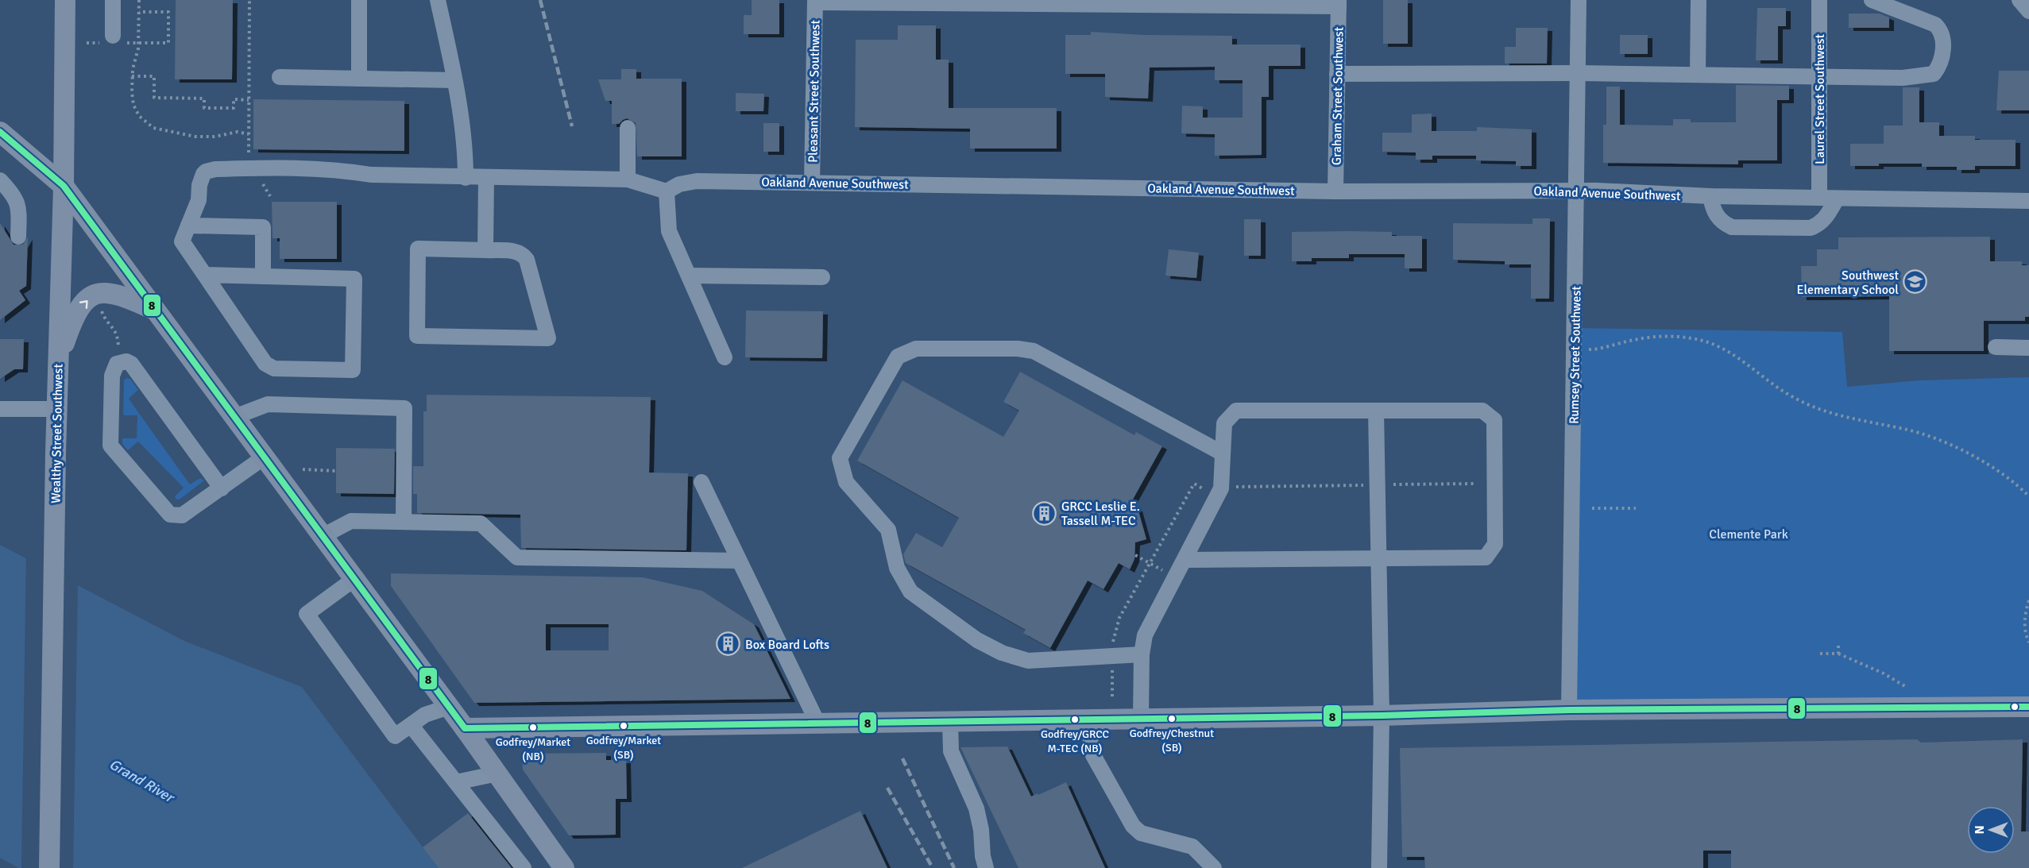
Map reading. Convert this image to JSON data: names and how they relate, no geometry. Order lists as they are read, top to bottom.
{
  "streets": {
    "main road": ["Wealthy Street Southwest"],
    "street": [
      "Pleasant Street Southwest",
      "Graham Street Southwest",
      "Laurel Street Southwest",
      "Oakland Avenue Southwest",
      "Rumsey Street Southwest"
    ]
  },
  "crossings": [
    ["Pleasant Street Southwest", "Oakland Avenue Southwest"],
    ["Graham Street Southwest", "Oakland Avenue Southwest"],
    ["Laurel Street Southwest", "Oakland Avenue Southwest"],
    ["Oakland Avenue Southwest", "Rumsey Street Southwest"]
  ],
  "water": ["Grand River"],
  "parks": ["Clemente Park"],
  "places": {
    "school or university": ["Southwest Elementary School"],
    "building": ["GRCC Leslie E. Tassell M-TEC", "Box Board Lofts"],
    "other": [
      "Godfrey/Chestnut (SB)",
      "Godfrey/GRCC M-TEC (NB)",
      "Godfrey/Market (SB)",
      "Godfrey/Market (NB)"
    ]
  },
  "lines": ["transit line 8"],
  "north": "left"
}
